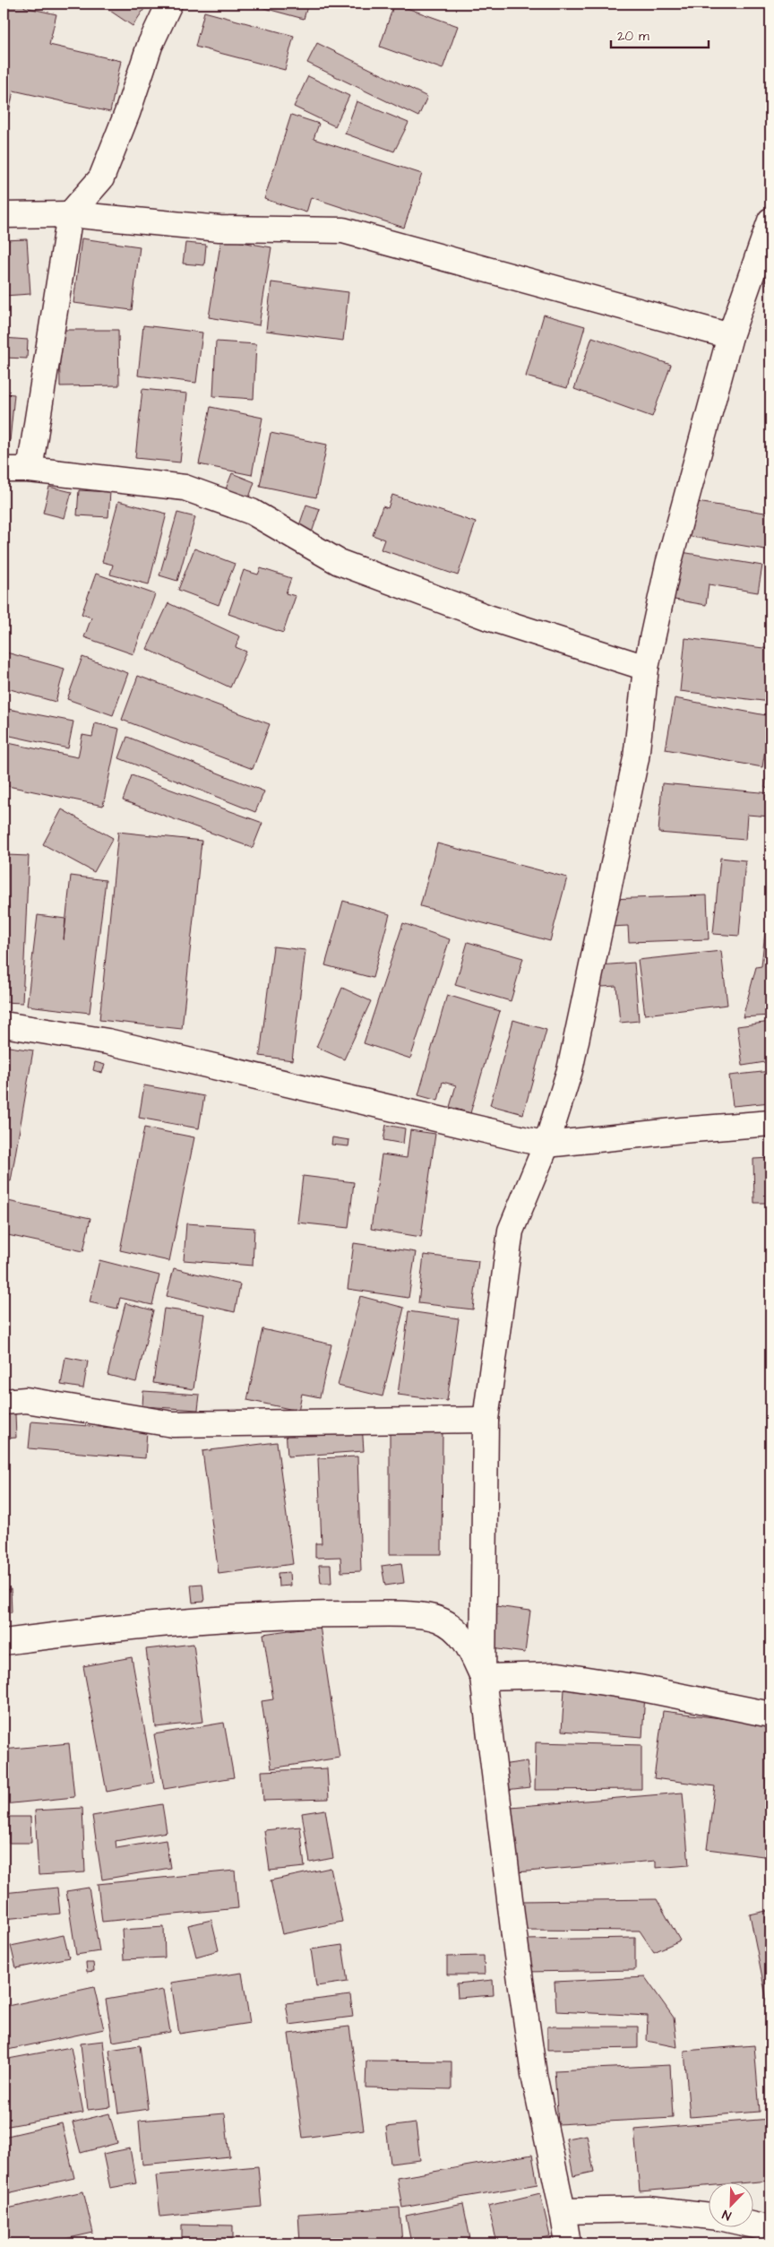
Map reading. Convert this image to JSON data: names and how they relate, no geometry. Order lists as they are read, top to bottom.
{
  "scale_bar": "20 m",
  "north": "bottom left"
}
